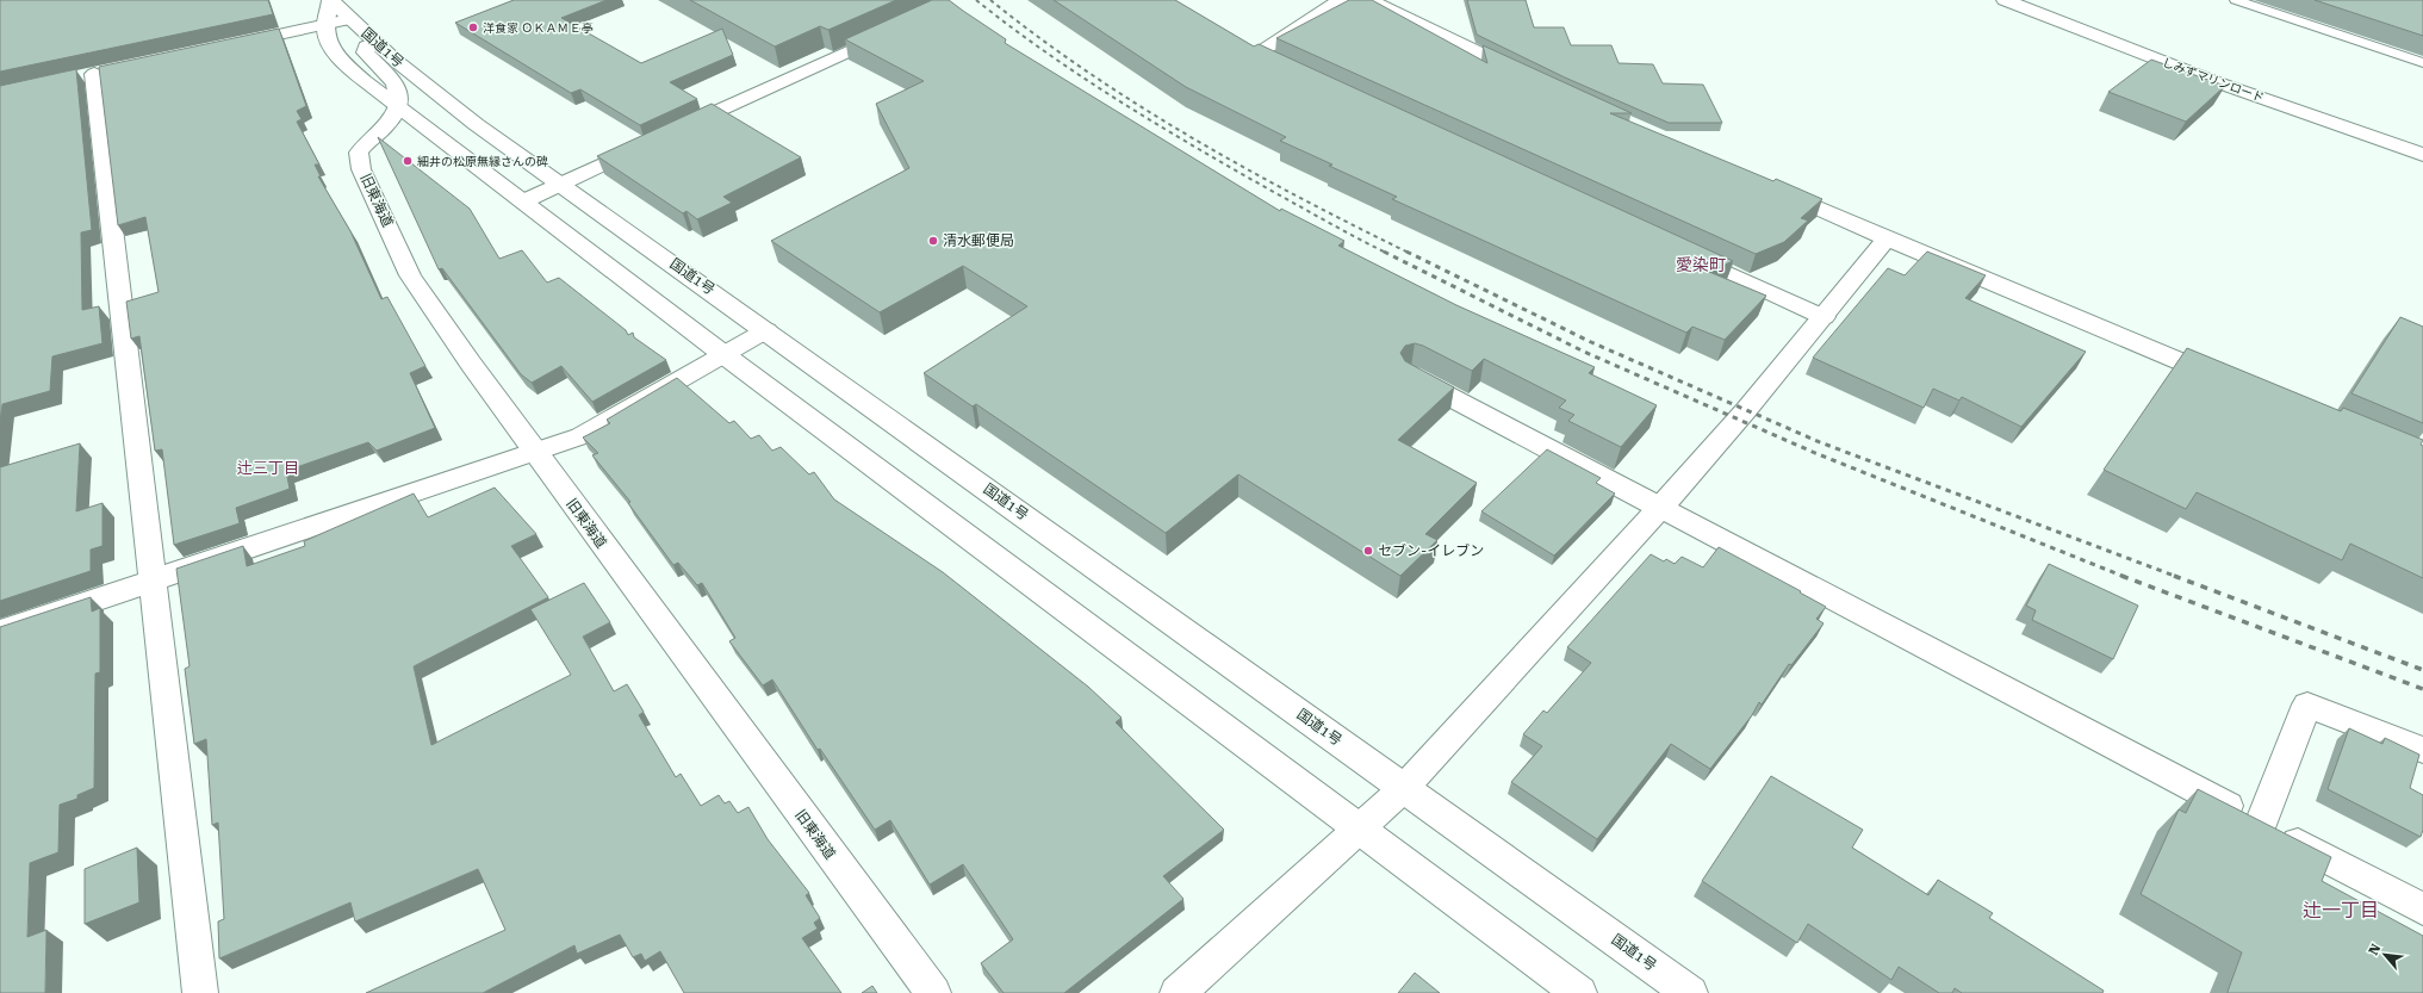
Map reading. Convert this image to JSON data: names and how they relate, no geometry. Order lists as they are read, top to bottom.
{
  "streets": {
    "main road": ["国道1号", "しみずマリンロード", "旧東海道"]
  },
  "crossings": [
    ["国道1号", "旧東海道"]
  ],
  "districts": ["愛染町", "辻三丁目", "辻一丁目"],
  "places": [
    "洋食家 ＯＫＡＭＥ亭",
    "細井の松原無縁さんの碑",
    "清水郵便局",
    "セブン-イレブン"
  ],
  "north": "top left"
}
